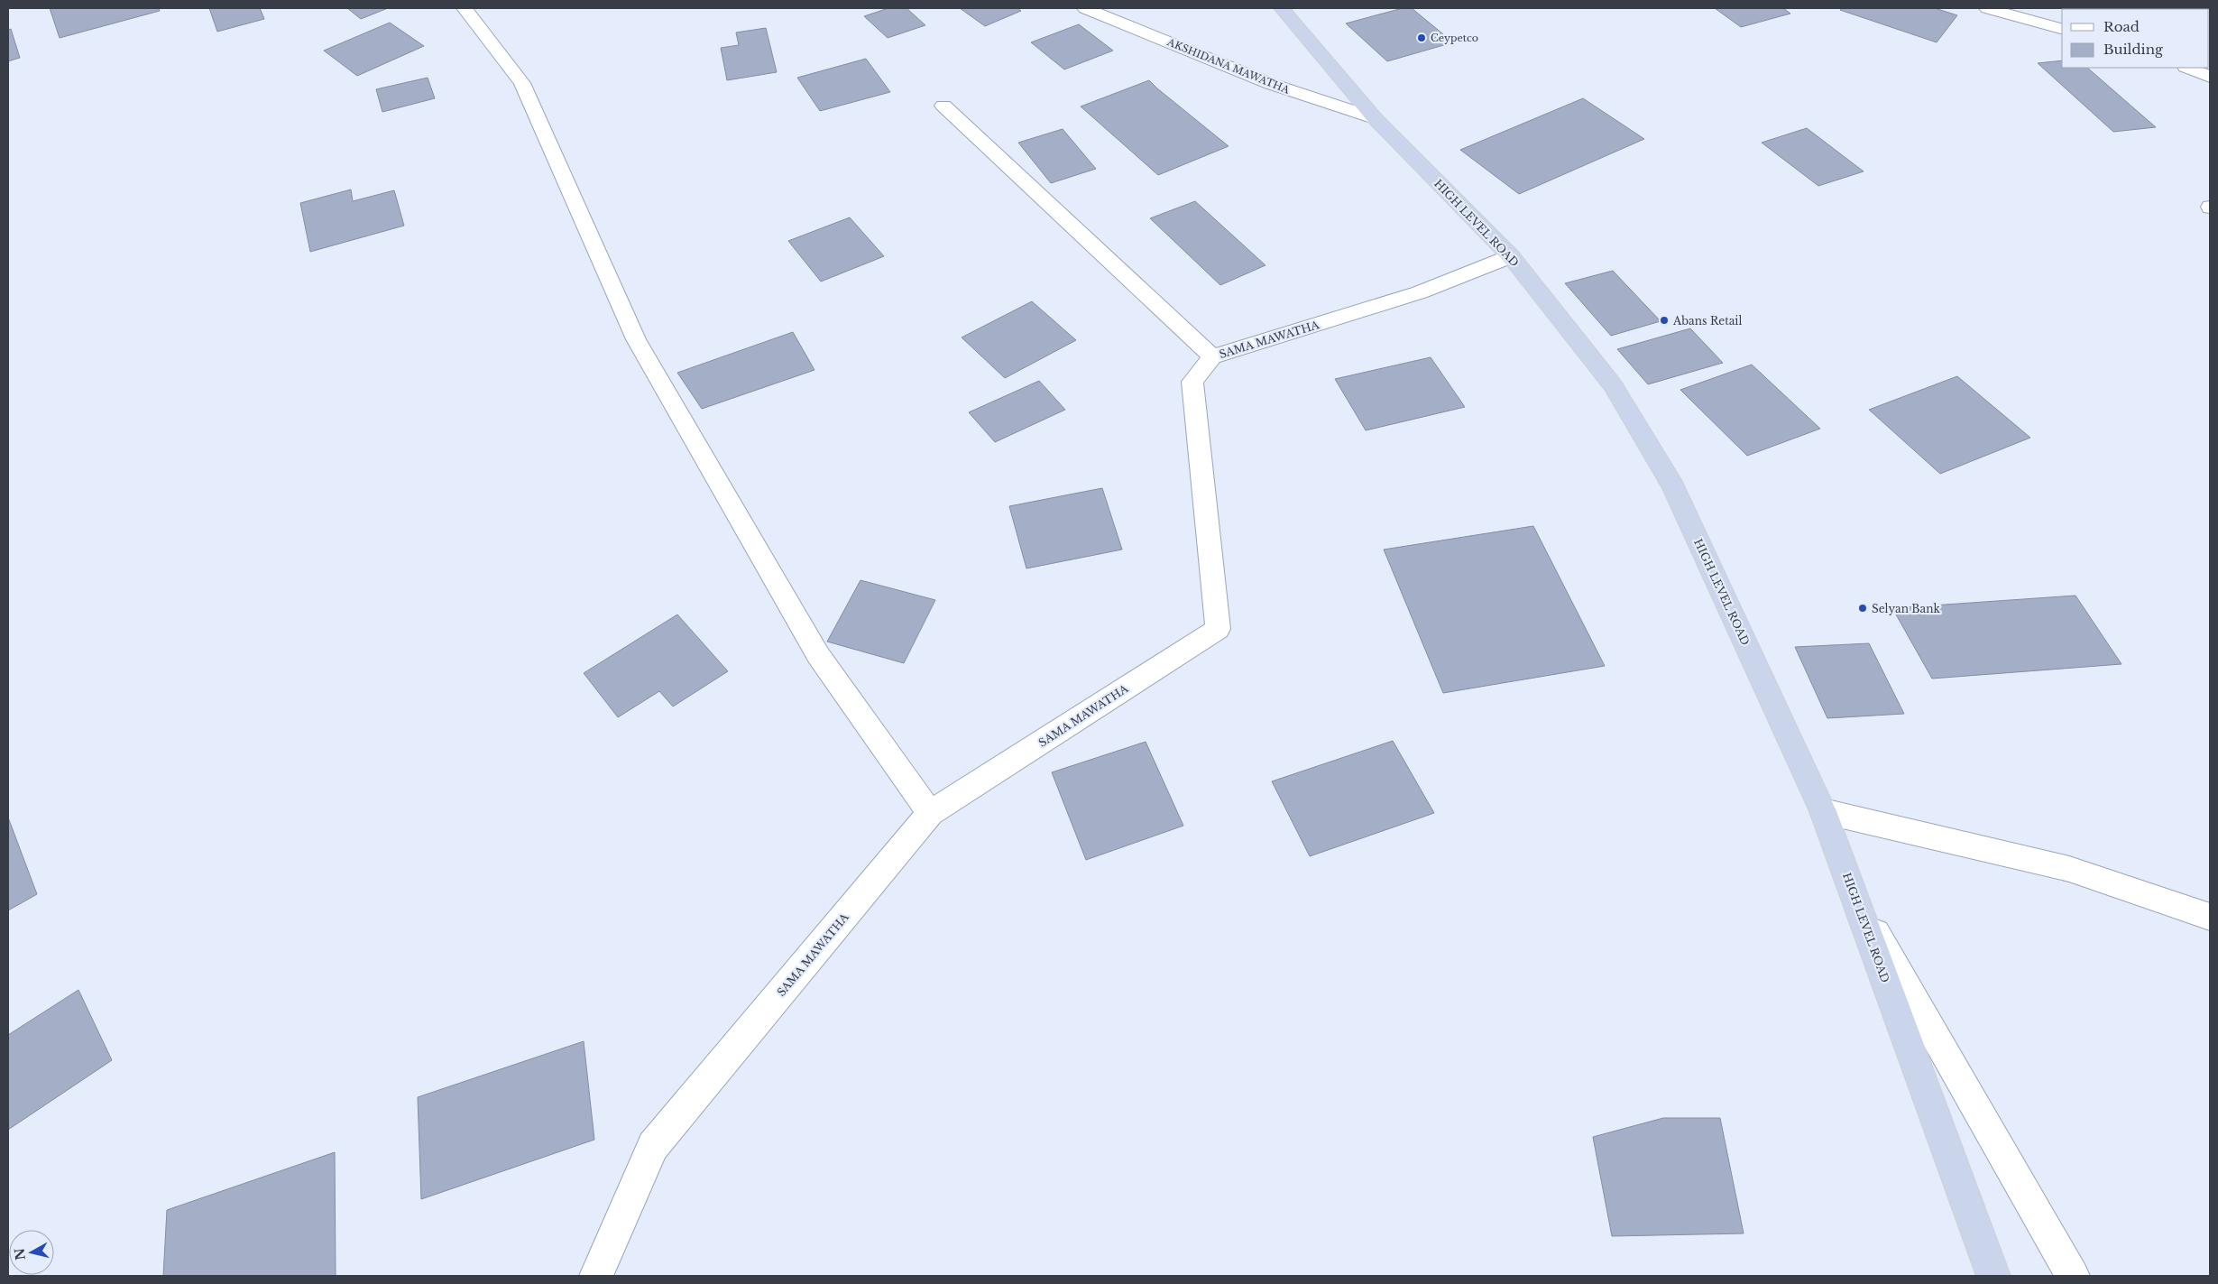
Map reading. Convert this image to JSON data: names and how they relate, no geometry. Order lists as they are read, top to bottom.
{
  "streets": {
    "highway": ["HIGH LEVEL ROAD"],
    "street": ["AKSHIDANA MAWATHA", "SAMA MAWATHA"]
  },
  "crossings": [
    ["AKSHIDANA MAWATHA", "HIGH LEVEL ROAD"],
    ["HIGH LEVEL ROAD", "SAMA MAWATHA"]
  ],
  "places": ["Ceypetco", "Abans Retail", "Selyan Bank"],
  "legend": ["Road", "Building"],
  "north": "left"
}
